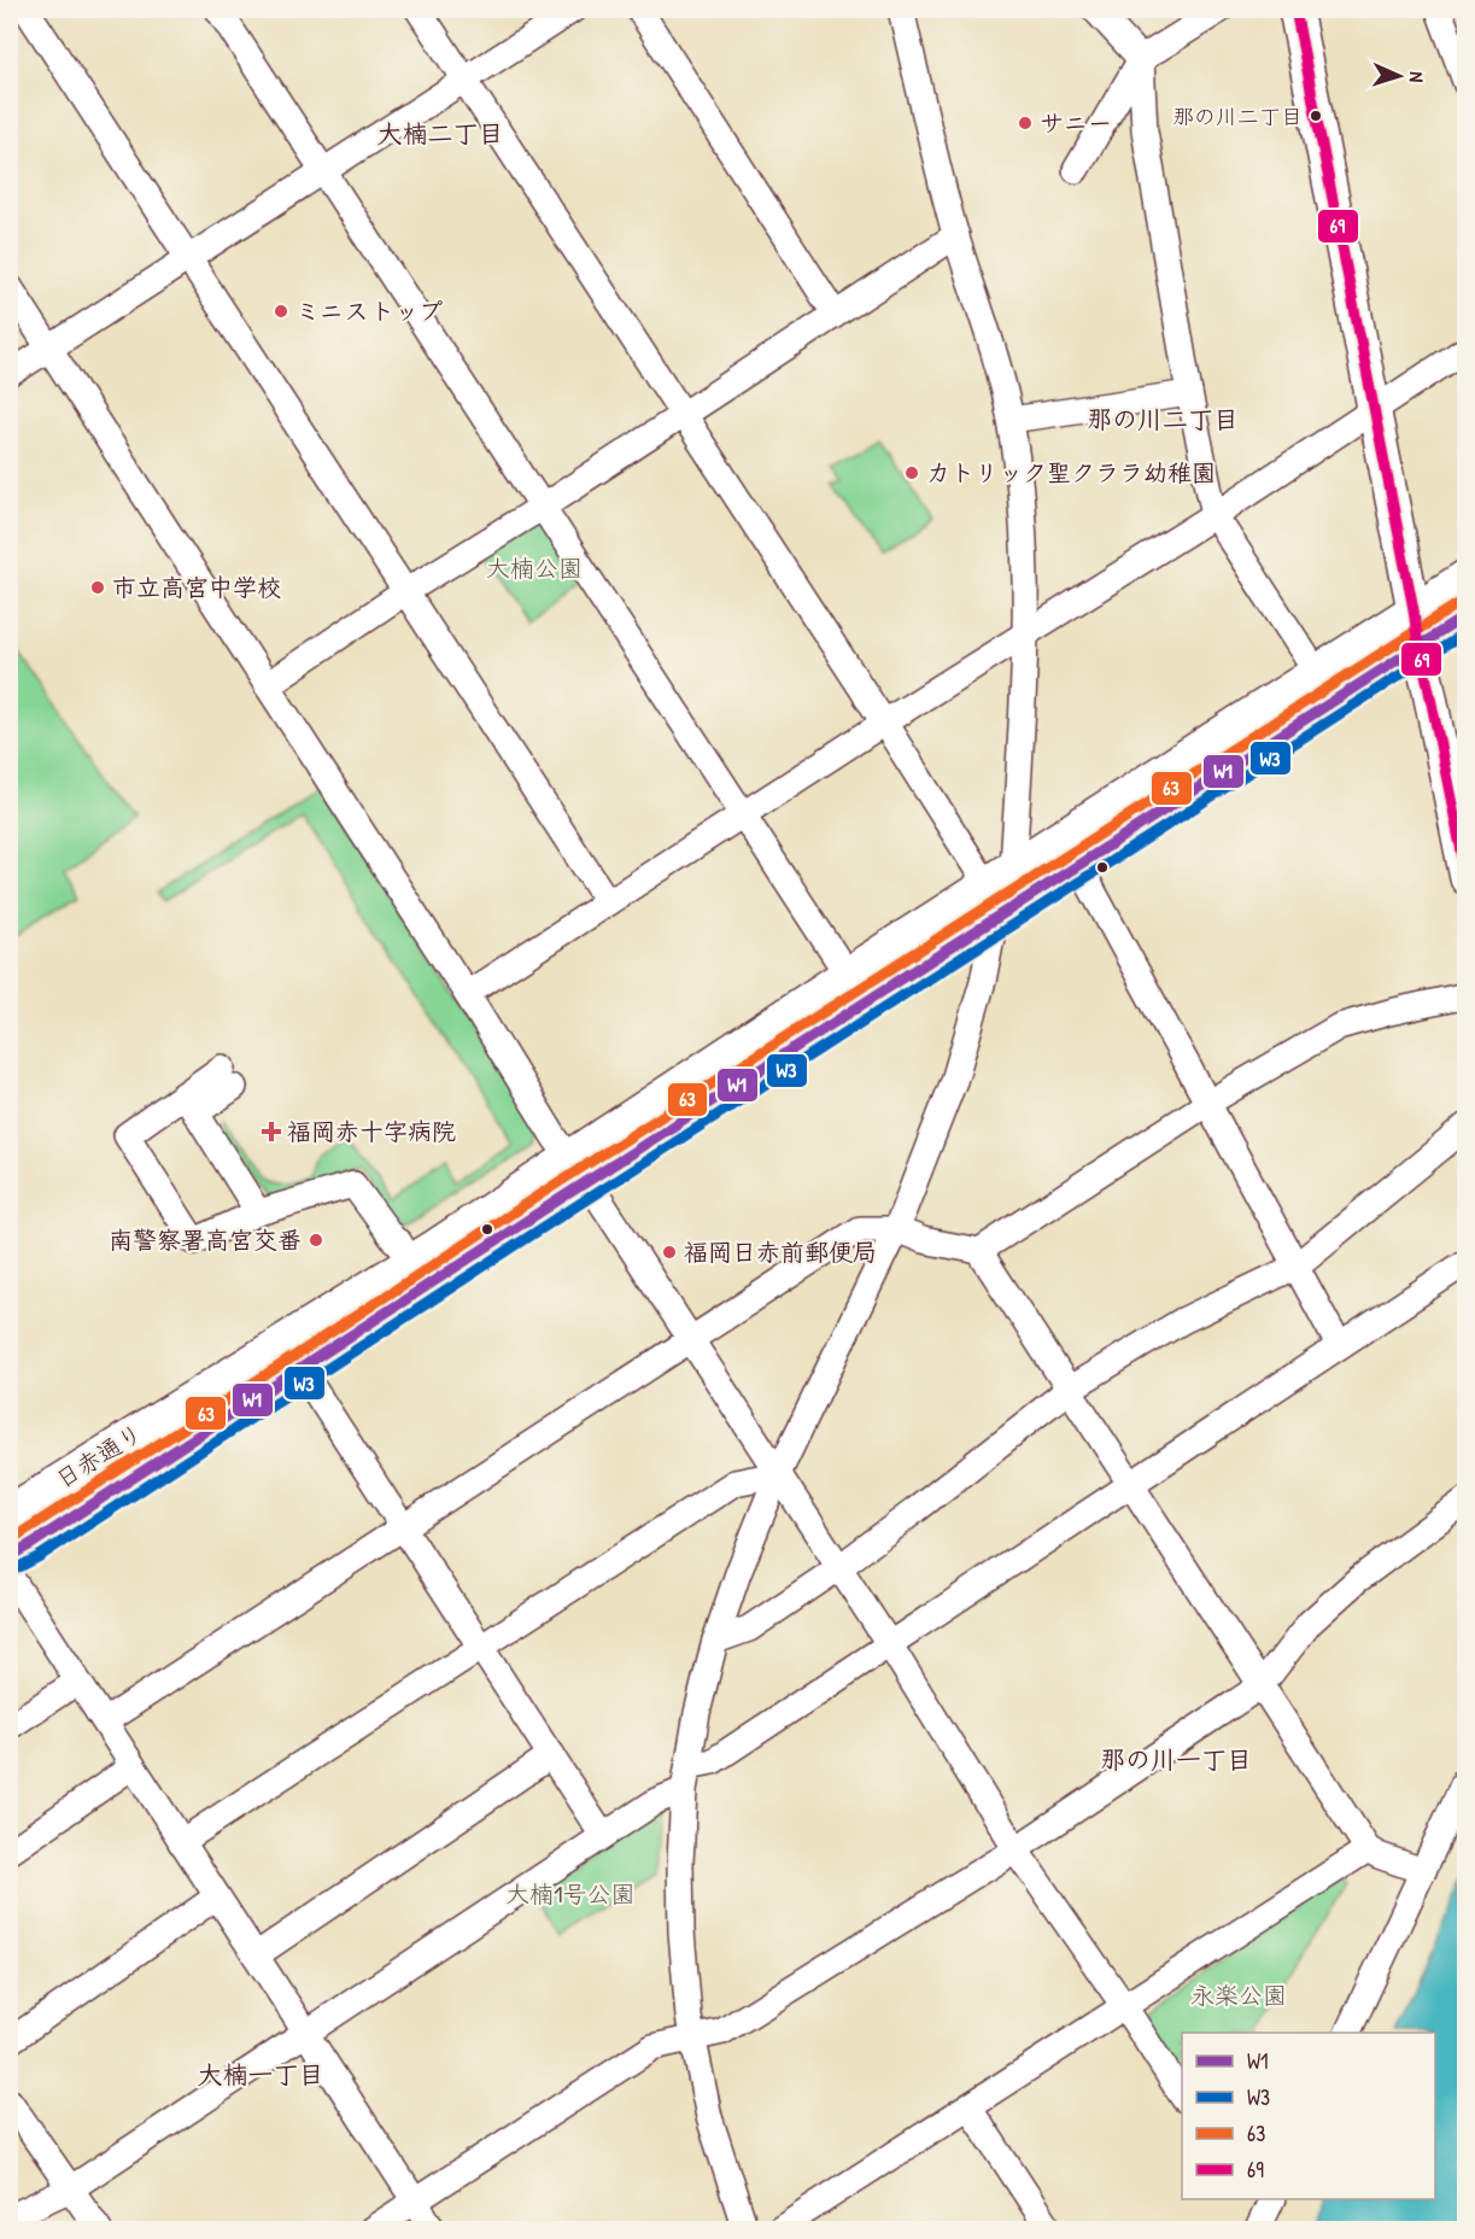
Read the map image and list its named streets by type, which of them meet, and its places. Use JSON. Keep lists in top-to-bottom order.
{
  "streets": {
    "main road": ["日赤通り"]
  },
  "districts": [
    "大楠二丁目",
    "那の川二丁目",
    "那の川一丁目",
    "大楠一丁目"
  ],
  "parks": ["大楠公園", "大楠1号公園", "永楽公園"],
  "places": {
    "other": [
      "那の川二丁目",
      "サニー",
      "ミニストップ",
      "カトリック聖クララ幼稚園",
      "市立高宮中学校",
      "南警察署高宮交番",
      "福岡日赤前郵便局"
    ],
    "health": ["福岡赤十字病院"]
  },
  "lines": [
    "transit line 69",
    "transit line 63",
    "transit line W1",
    "transit line W3"
  ],
  "legend": [
    "W1",
    "W3",
    "63",
    "69"
  ],
  "north": "right"
}
